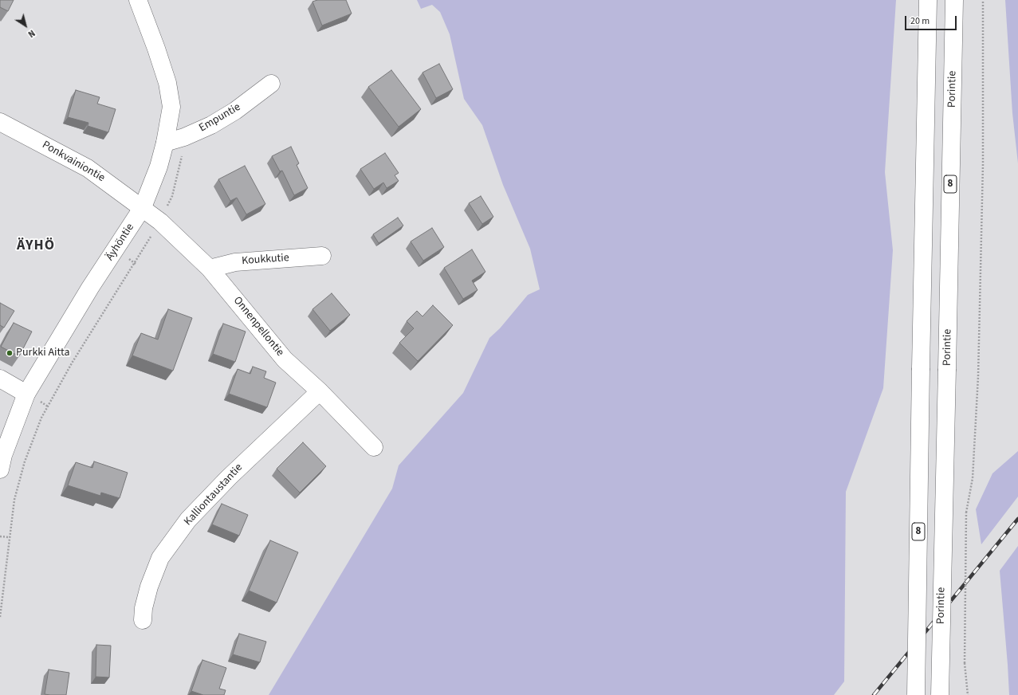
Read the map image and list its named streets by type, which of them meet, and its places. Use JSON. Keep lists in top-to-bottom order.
{
  "streets": {
    "main road": [
      "Porintie",
      "Empuntie",
      "Ponkvainiontie",
      "8",
      "Äyhöntie",
      "Koukkutie",
      "Onnenpellontie",
      "Kalliontaustantie"
    ]
  },
  "crossings": [
    ["Empuntie", "Äyhöntie"],
    ["Ponkvainiontie", "Äyhöntie"],
    ["Ponkvainiontie", "Onnenpellontie"],
    ["Äyhöntie", "Onnenpellontie"],
    ["Koukkutie", "Onnenpellontie"],
    ["Onnenpellontie", "Kalliontaustantie"]
  ],
  "districts": ["ÄYHÖ"],
  "places": ["Purkki Aitta"],
  "scale_bar": "20 m",
  "north": "bottom right"
}
